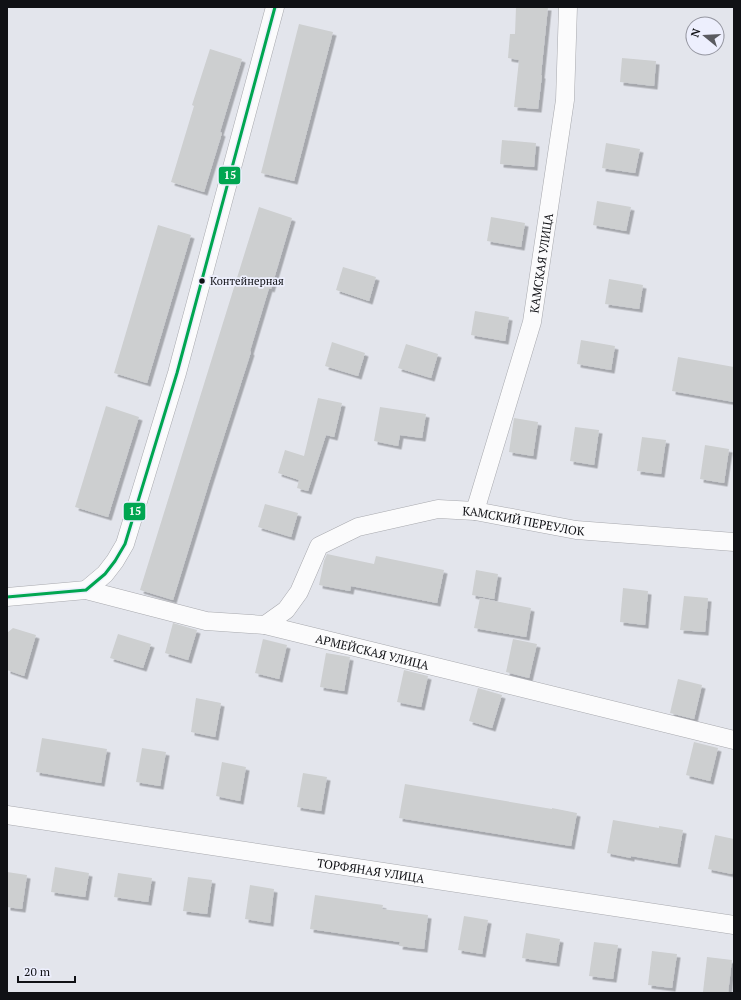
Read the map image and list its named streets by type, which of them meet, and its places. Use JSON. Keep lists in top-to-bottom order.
{
  "streets": {
    "street": [
      "КАМСКАЯ УЛИЦА",
      "КАМСКИЙ ПЕРЕУЛОК",
      "АРМЕЙСКАЯ УЛИЦА",
      "ТОРФЯНАЯ УЛИЦА"
    ]
  },
  "crossings": [
    ["КАМСКАЯ УЛИЦА", "КАМСКИЙ ПЕРЕУЛОК"],
    ["КАМСКИЙ ПЕРЕУЛОК", "АРМЕЙСКАЯ УЛИЦА"]
  ],
  "places": ["Контейнерная"],
  "lines": ["transit line 15"],
  "scale_bar": "20 m",
  "north": "left"
}
